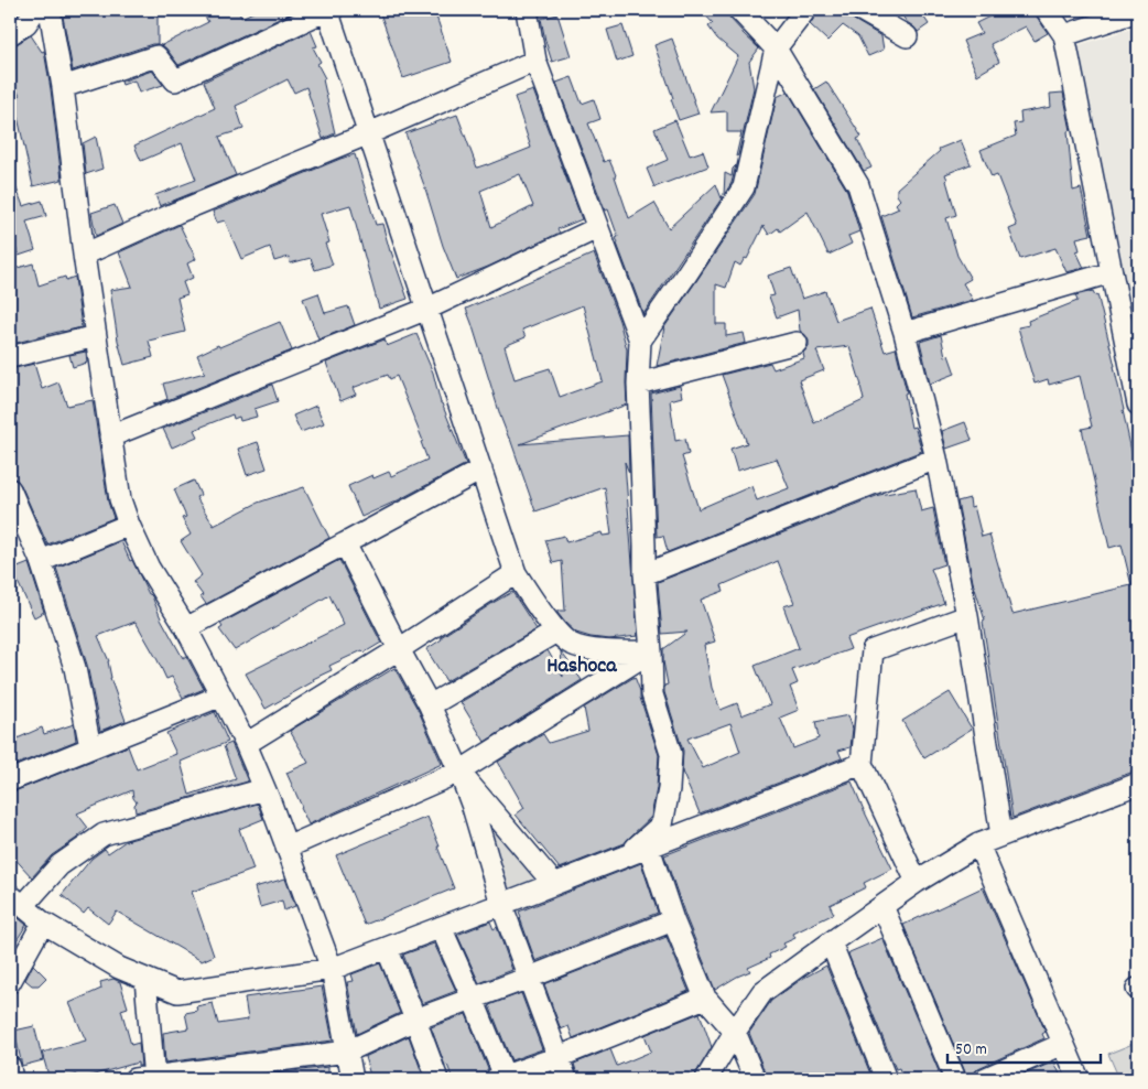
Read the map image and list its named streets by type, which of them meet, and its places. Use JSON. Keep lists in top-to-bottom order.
{
  "districts": ["Hashoca"],
  "scale_bar": "50 m"
}
